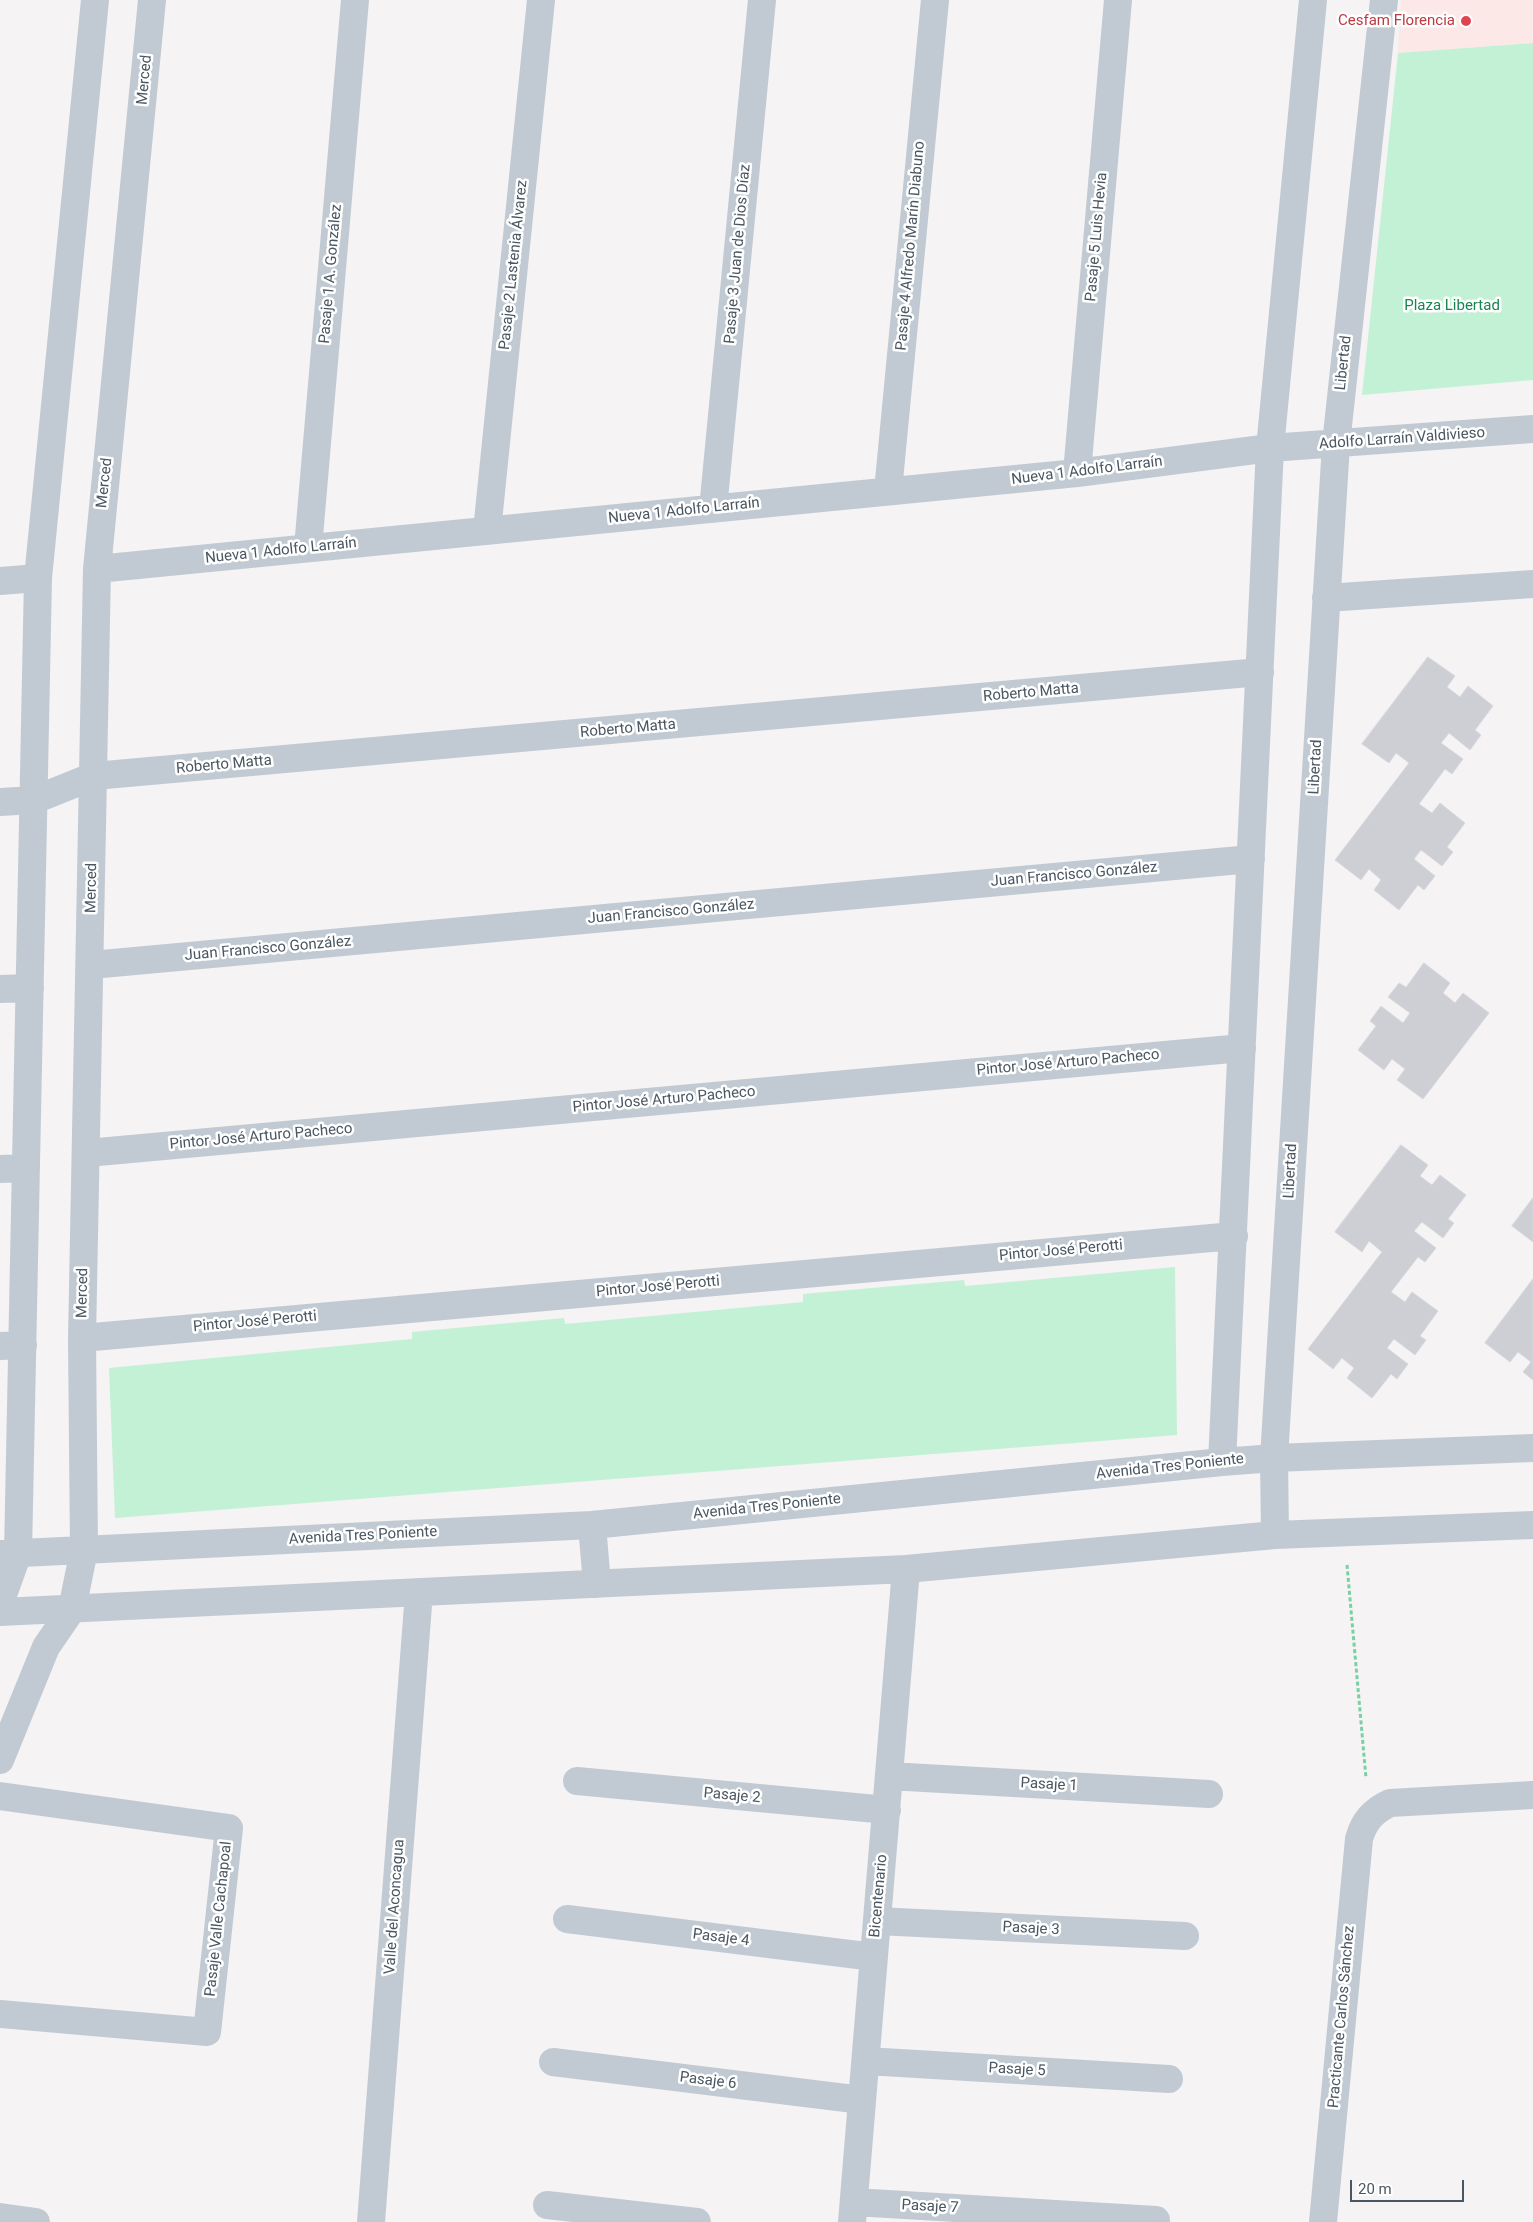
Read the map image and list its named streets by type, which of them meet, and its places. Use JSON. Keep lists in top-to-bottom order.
{
  "streets": {
    "street": [
      "Merced",
      "Pasaje 5 Luis Hevia",
      "Pasaje 4 Alfredo Marín Diabuno",
      "Pasaje 3 Juan de Dios Díaz",
      "Pasaje 2 Lastenia Álvarez",
      "Pasaje 1 A. González",
      "Libertad",
      "Adolfo Larraín Valdivieso",
      "Nueva 1 Adolfo Larraín",
      "Roberto Matta",
      "Juan Francisco González",
      "Pintor José Arturo Pacheco",
      "Pintor José Perotti",
      "Avenida Tres Poniente",
      "Pasaje 1",
      "Pasaje 2",
      "Bicentenario",
      "Valle del Aconcagua",
      "Pasaje Valle Cachapoal",
      "Pasaje 3",
      "Pasaje 4",
      "Practicante Carlos Sánchez",
      "Pasaje 5",
      "Pasaje 6",
      "Pasaje 7"
    ]
  },
  "crossings": [
    ["Merced", "Nueva 1 Adolfo Larraín"],
    ["Merced", "Roberto Matta"],
    ["Merced", "Juan Francisco González"],
    ["Merced", "Pintor José Arturo Pacheco"],
    ["Merced", "Pintor José Perotti"],
    ["Merced", "Avenida Tres Poniente"],
    ["Pasaje 5 Luis Hevia", "Nueva 1 Adolfo Larraín"],
    ["Pasaje 4 Alfredo Marín Diabuno", "Nueva 1 Adolfo Larraín"],
    ["Pasaje 3 Juan de Dios Díaz", "Nueva 1 Adolfo Larraín"],
    ["Pasaje 2 Lastenia Álvarez", "Nueva 1 Adolfo Larraín"],
    ["Pasaje 1 A. González", "Nueva 1 Adolfo Larraín"],
    ["Libertad", "Adolfo Larraín Valdivieso"],
    ["Libertad", "Avenida Tres Poniente"],
    ["Adolfo Larraín Valdivieso", "Nueva 1 Adolfo Larraín"],
    ["Pasaje 1", "Bicentenario"],
    ["Pasaje 2", "Bicentenario"],
    ["Bicentenario", "Pasaje 3"],
    ["Bicentenario", "Pasaje 4"],
    ["Bicentenario", "Pasaje 5"],
    ["Bicentenario", "Pasaje 6"],
    ["Bicentenario", "Pasaje 7"]
  ],
  "parks": ["Plaza Libertad"],
  "places": ["Cesfam Florencia"],
  "scale_bar": "20 m"
}
